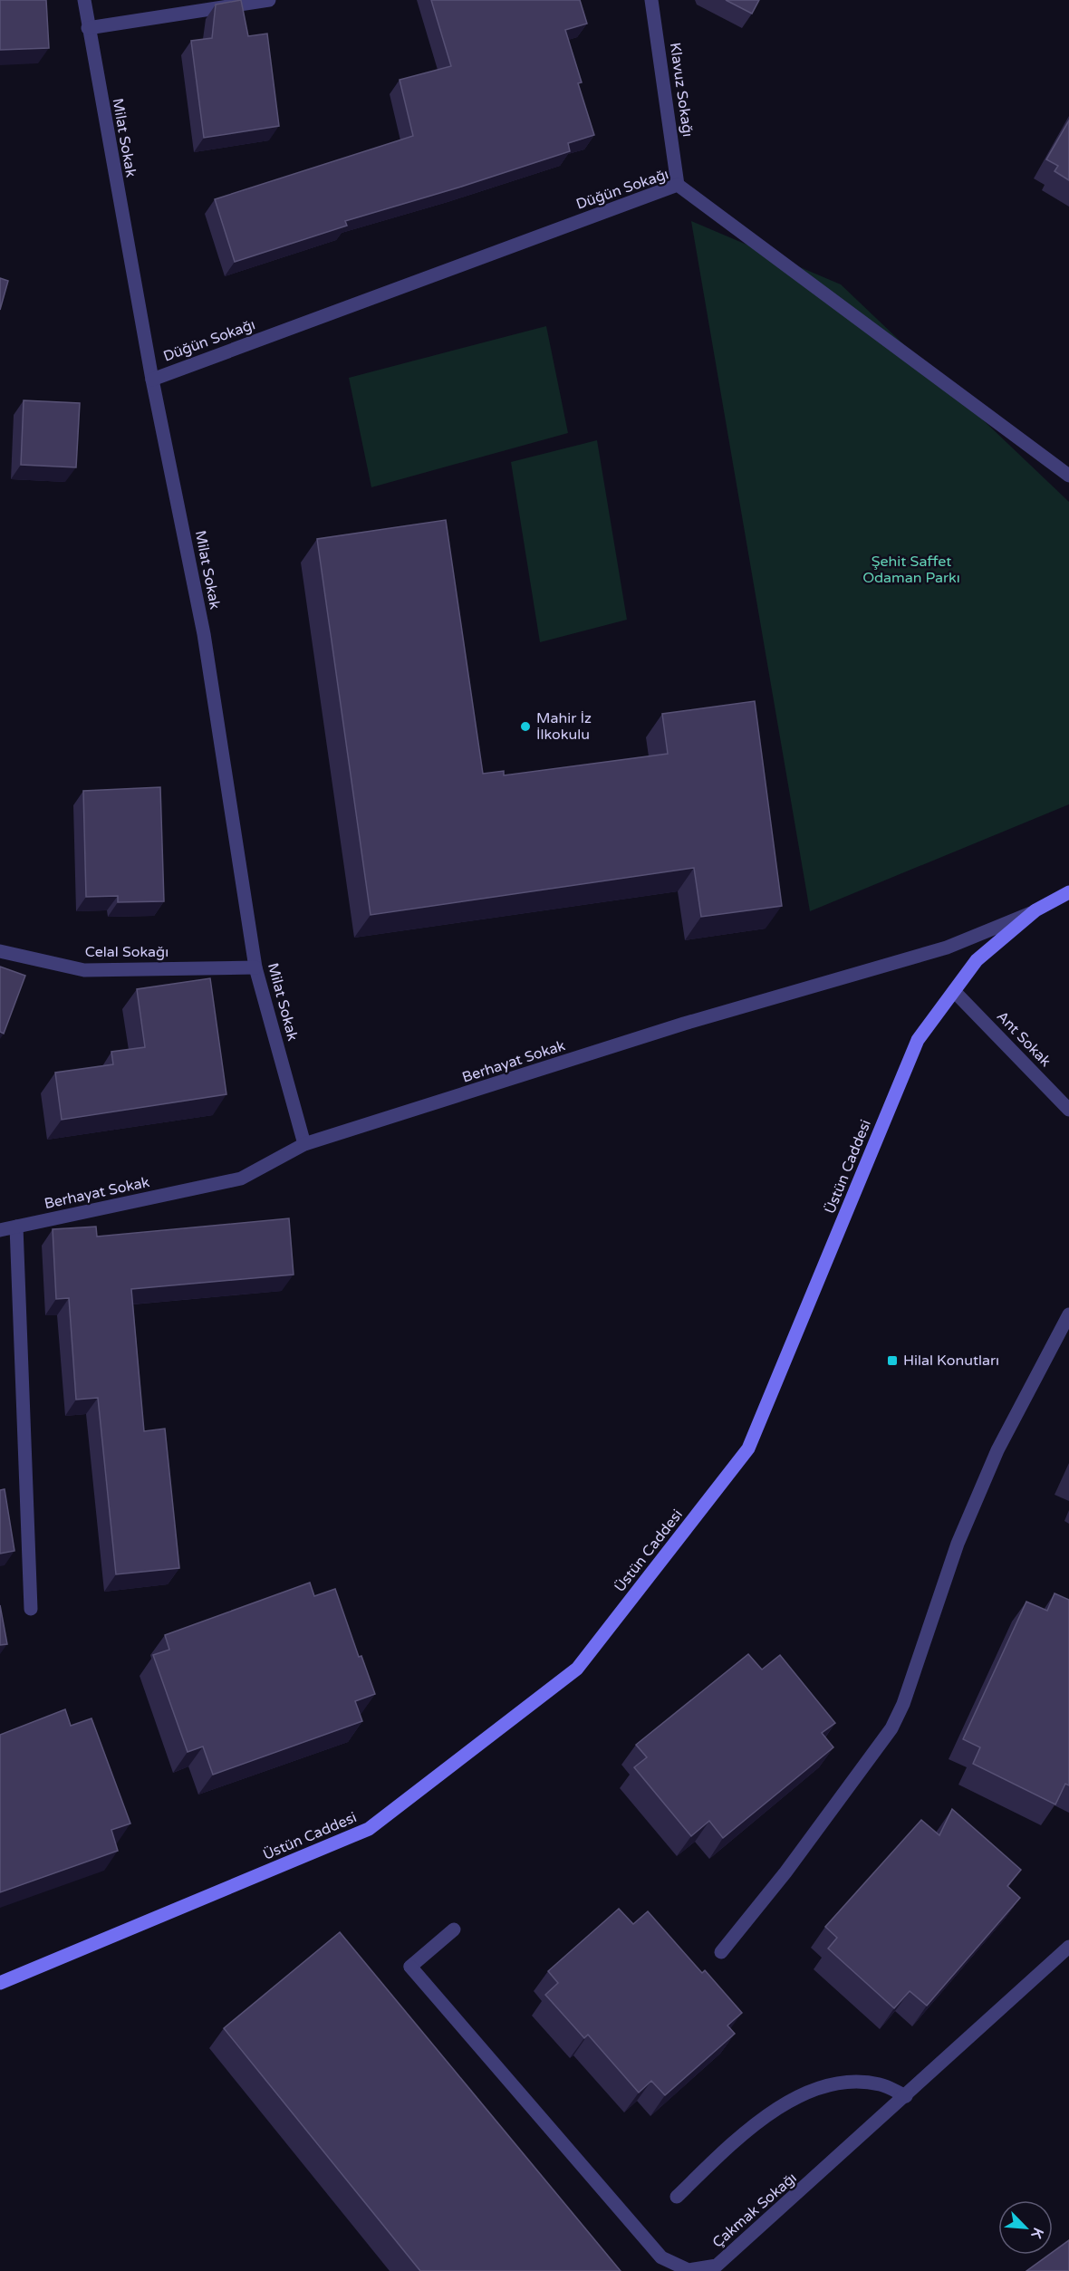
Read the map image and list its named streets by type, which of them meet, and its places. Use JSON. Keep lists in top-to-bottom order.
{
  "streets": {
    "street": [
      "Klavuz Sokağı",
      "Milat Sokak",
      "Düğün Sokağı",
      "Celal Sokağı",
      "Ant Sokak",
      "Berhayat Sokak",
      "Üstün Caddesi",
      "Çakmak Sokağı"
    ]
  },
  "crossings": [
    ["Klavuz Sokağı", "Düğün Sokağı"],
    ["Milat Sokak", "Düğün Sokağı"],
    ["Milat Sokak", "Celal Sokağı"],
    ["Milat Sokak", "Berhayat Sokak"],
    ["Ant Sokak", "Üstün Caddesi"],
    ["Berhayat Sokak", "Üstün Caddesi"]
  ],
  "parks": ["Şehit Saffet Odaman Parkı"],
  "places": {
    "other": ["Mahir İz İlkokulu"],
    "transit": ["Hilal Konutları"]
  },
  "north": "bottom right"
}
